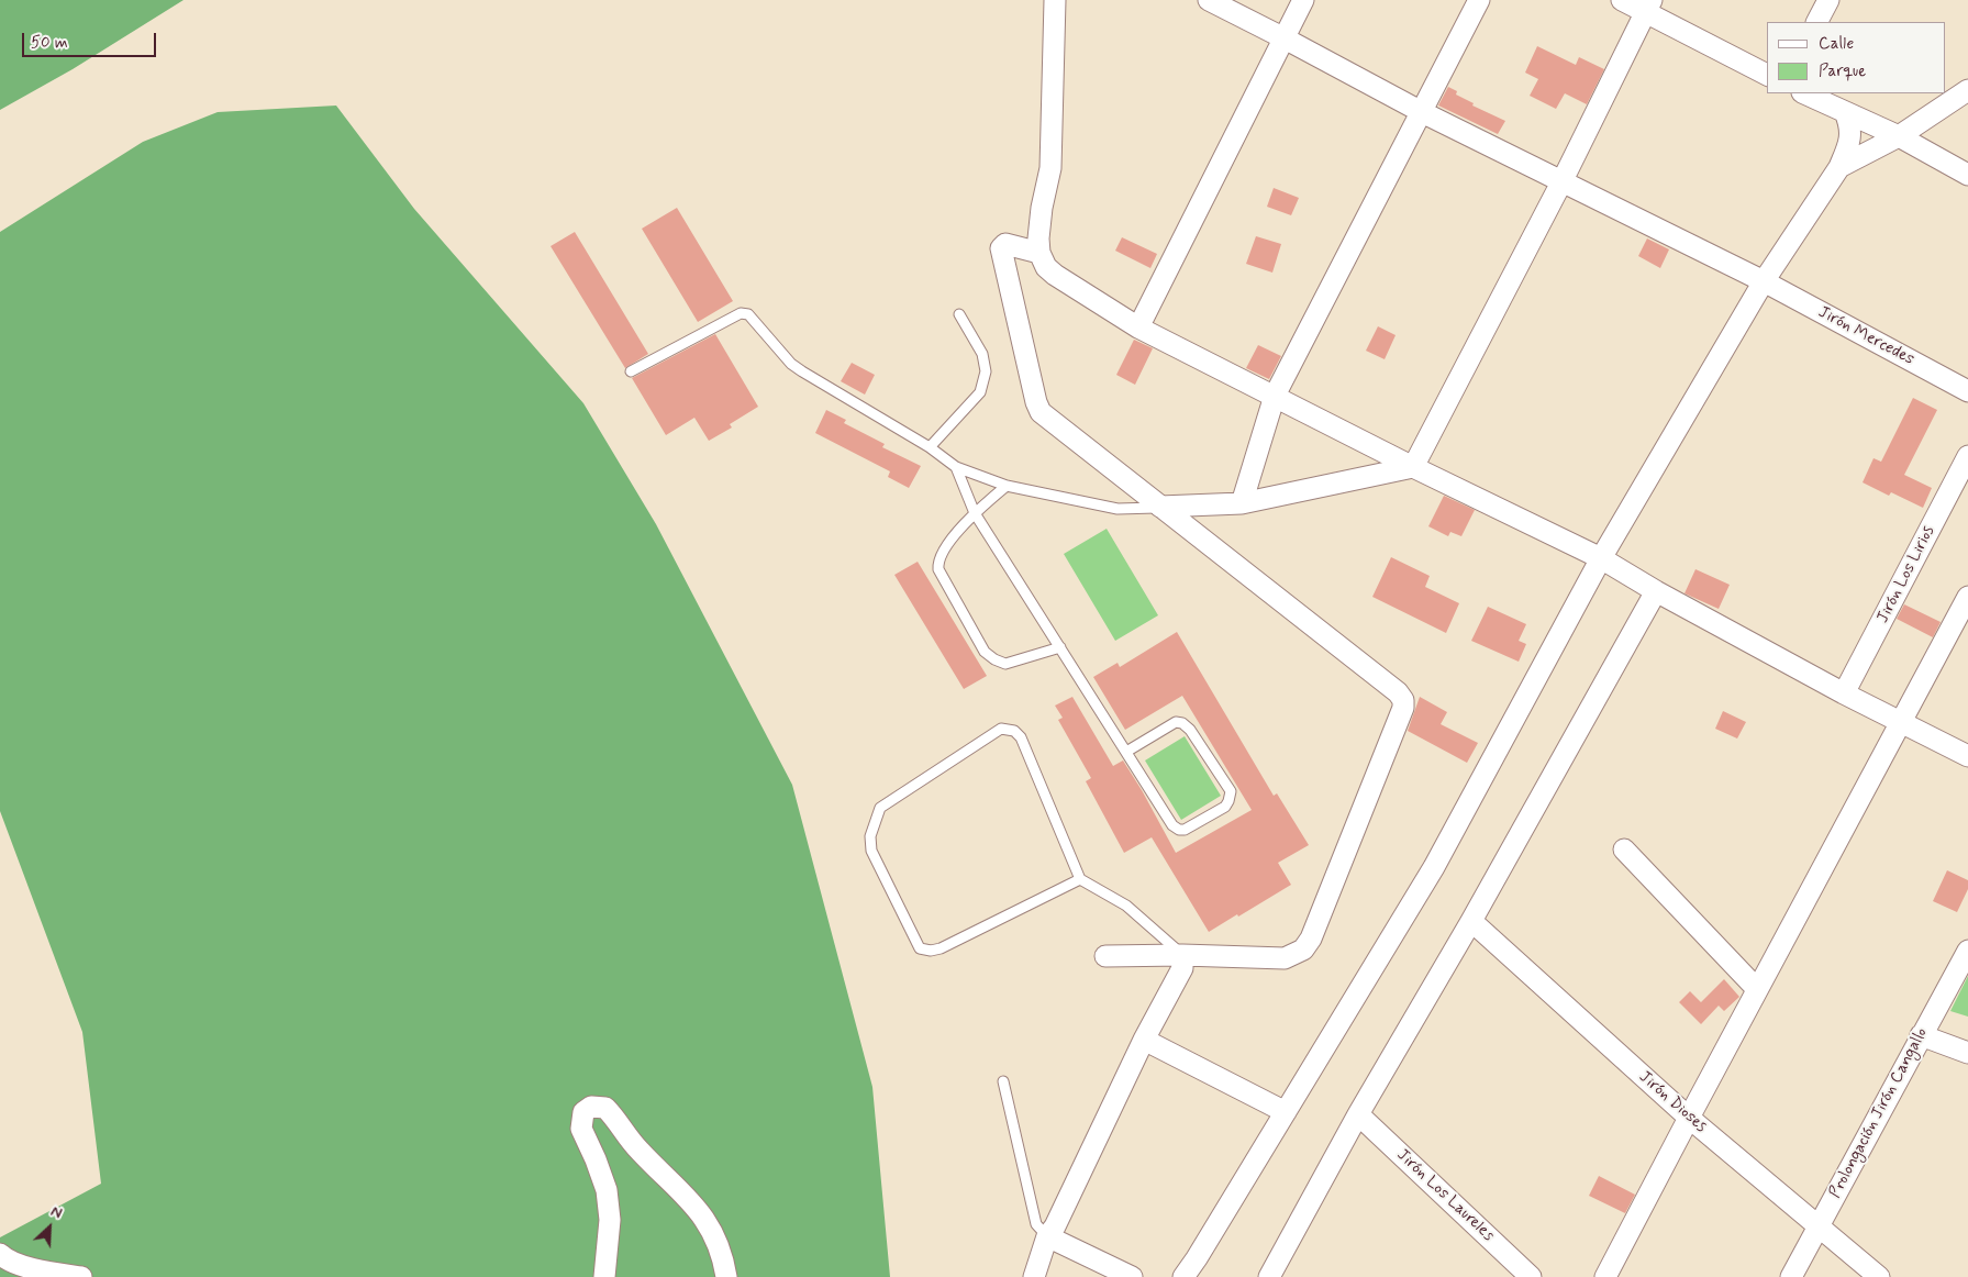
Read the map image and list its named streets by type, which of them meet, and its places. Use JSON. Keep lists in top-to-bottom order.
{
  "streets": {
    "street": [
      "Jirón Mercedes",
      "Jirón Los Lirios",
      "Jirón Dioses",
      "Prolongación Jirón Cangallo",
      "Jirón Los Laureles"
    ]
  },
  "crossings": [
    ["Jirón Dioses", "Prolongación Jirón Cangallo"]
  ],
  "legend": ["Calle", "Parque"],
  "scale_bar": "50 m",
  "north": "top right"
}
